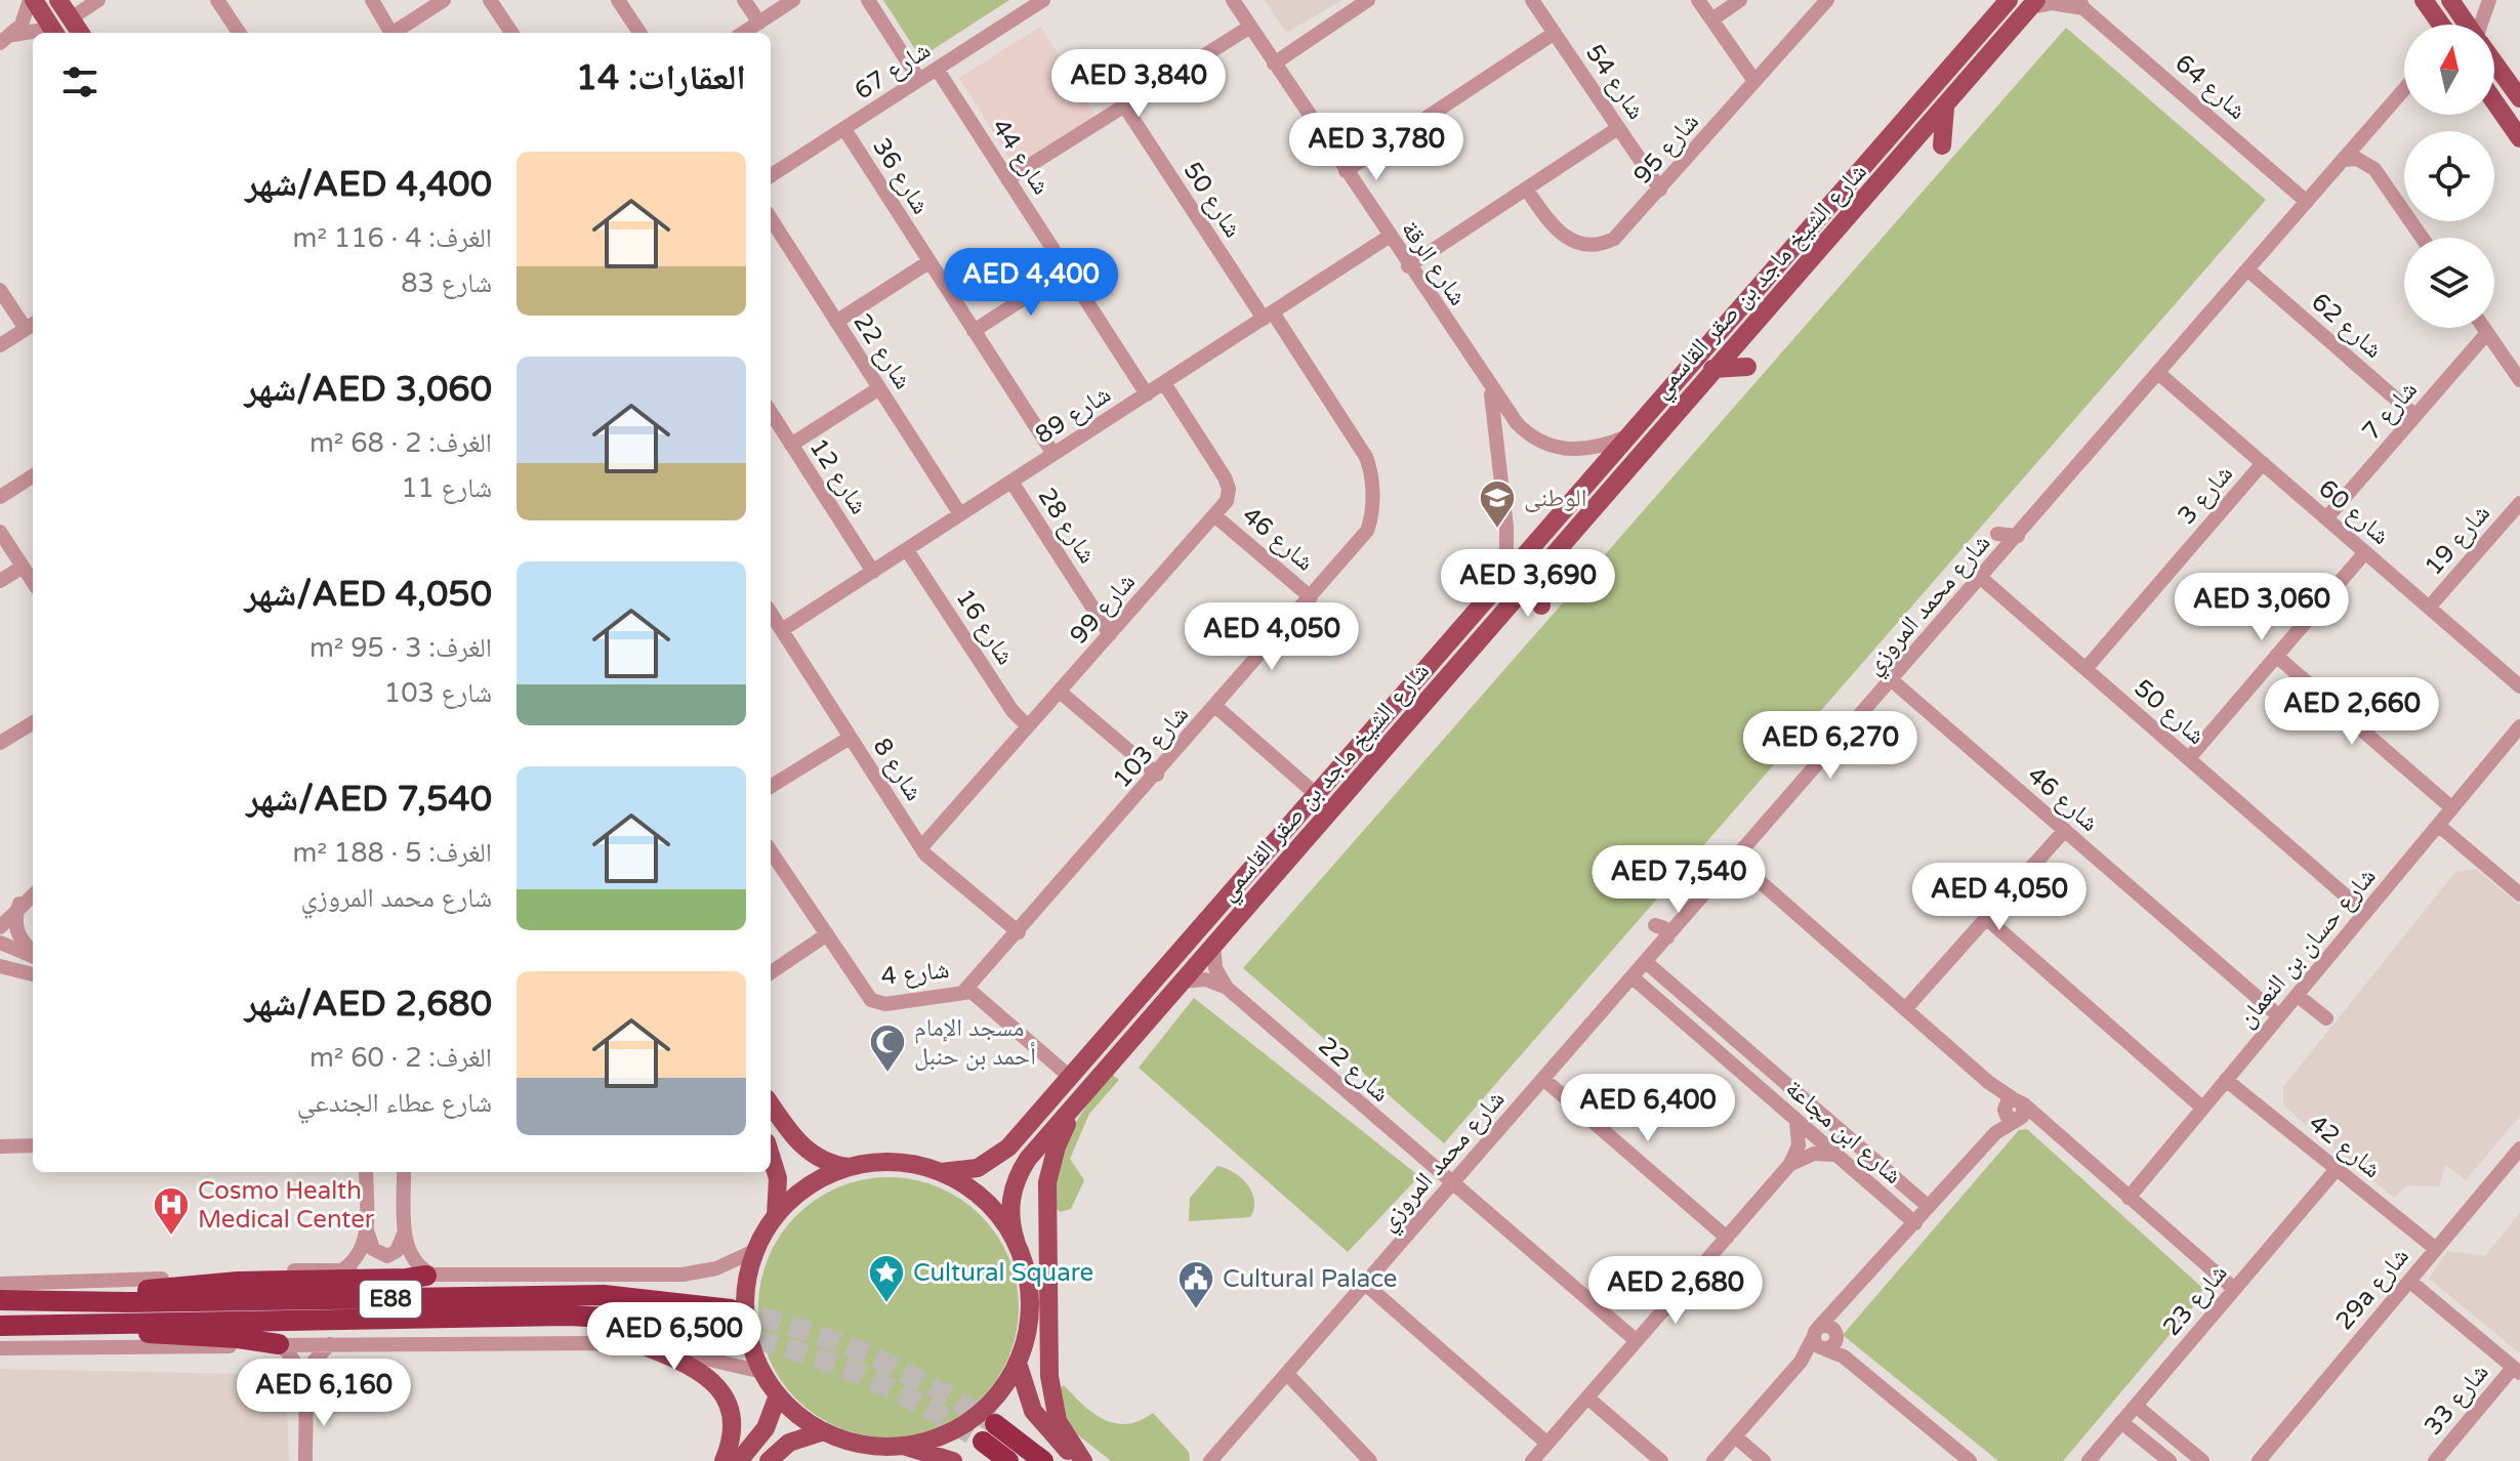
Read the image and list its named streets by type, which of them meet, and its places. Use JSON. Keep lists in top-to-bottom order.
{
  "streets": {
    "highway": ["E88"],
    "main road": ["شارع الشيخ ماجد بن صقر القاسمي"],
    "street": [
      "شارع 67",
      "شارع 54",
      "شارع 64",
      "شارع 95",
      "شارع 44",
      "شارع 36",
      "شارع 50",
      "شارع الرقة",
      "شارع 62",
      "شارع 22",
      "شارع 7",
      "شارع 89",
      "شارع 12",
      "شارع 3",
      "شارع 60",
      "شارع 28",
      "شارع 46",
      "شارع 19",
      "شارع محمد المروزي",
      "شارع 99",
      "شارع 16",
      "شارع 103",
      "شارع 8",
      "شارع حسان بن النعمان",
      "شارع 4",
      "شارع ابن مجاعة",
      "شارع 42",
      "29a شارع",
      "شارع 23",
      "شارع 33"
    ]
  },
  "crossings": [
    ["شارع 67", "شارع 44"],
    ["شارع 67", "شارع 36"],
    ["شارع 54", "شارع 95"],
    ["شارع 64", "شارع الشيخ ماجد بن صقر القاسمي"],
    ["شارع 64", "شارع محمد المروزي"],
    ["شارع 44", "شارع 89"],
    ["شارع 36", "شارع 89"],
    ["شارع 50", "شارع 89"],
    ["شارع 50", "شارع 3"],
    ["شارع 50", "شارع محمد المروزي"],
    ["شارع 50", "شارع 103"],
    ["شارع 50", "شارع حسان بن النعمان"],
    ["شارع الرقة", "شارع الشيخ ماجد بن صقر القاسمي"],
    ["شارع الرقة", "شارع 89"],
    ["شارع الشيخ ماجد بن صقر القاسمي", "شارع 4"],
    ["شارع 62", "شارع 7"],
    ["شارع 62", "شارع محمد المروزي"],
    ["شارع 22", "شارع 89"],
    ["شارع 22", "شارع محمد المروزي"],
    ["شارع 7", "شارع 60"],
    ["شارع 89", "شارع 12"],
    ["شارع 89", "شارع 28"],
    ["شارع 89", "شارع 99"],
    ["شارع 89", "شارع 16"],
    ["شارع 89", "شارع 103"],
    ["شارع 89", "شارع 8"],
    ["شارع 3", "شارع 60"],
    ["شارع 60", "شارع 19"],
    ["شارع 60", "شارع محمد المروزي"],
    ["شارع 28", "شارع 99"],
    ["شارع 46", "شارع محمد المروزي"],
    ["شارع 46", "شارع 99"],
    ["شارع 46", "شارع 103"],
    ["شارع 46", "شارع حسان بن النعمان"],
    ["شارع محمد المروزي", "شارع ابن مجاعة"],
    ["شارع 99", "شارع 16"],
    ["شارع 99", "شارع 8"],
    ["شارع 103", "شارع 8"],
    ["شارع 103", "شارع 4"],
    ["شارع حسان بن النعمان", "شارع 42"],
    ["شارع 42", "29a شارع"],
    ["شارع 42", "شارع 23"]
  ],
  "places": {
    "school or university": ["الوطنی"],
    "mosque": ["مسجد الإمام أحمد بن حنبل"],
    "hospital": ["Cosmo Health Medical Center"],
    "place": ["Cultural Square"],
    "public building": ["Cultural Palace"]
  },
  "north": "top",
  "page": {
    "heading": "العقارات: 14",
    "price": [
      "AED 3,840",
      "AED 3,780",
      "AED 4,400",
      "AED 3,690",
      "AED 3,060",
      "AED 4,050",
      "AED 2,660",
      "AED 6,270",
      "AED 7,540",
      "AED 4,050",
      "AED 6,400",
      "AED 2,680",
      "AED 6,500",
      "AED 6,160"
    ],
    "list": [
      {
        "name": "AED 4,400/شهر",
        "note": "الغرف: 4 · 116 m² · شارع 83"
      },
      {
        "name": "AED 3,060/شهر",
        "note": "الغرف: 2 · 68 m² · شارع 11"
      },
      {
        "name": "AED 4,050/شهر",
        "note": "الغرف: 3 · 95 m² · شارع 103"
      },
      {
        "name": "AED 7,540/شهر",
        "note": "الغرف: 5 · 188 m² · شارع محمد المروزي"
      },
      {
        "name": "AED 2,680/شهر",
        "note": "الغرف: 2 · 60 m² · شارع عطاء الجندعي"
      }
    ]
  }
}
